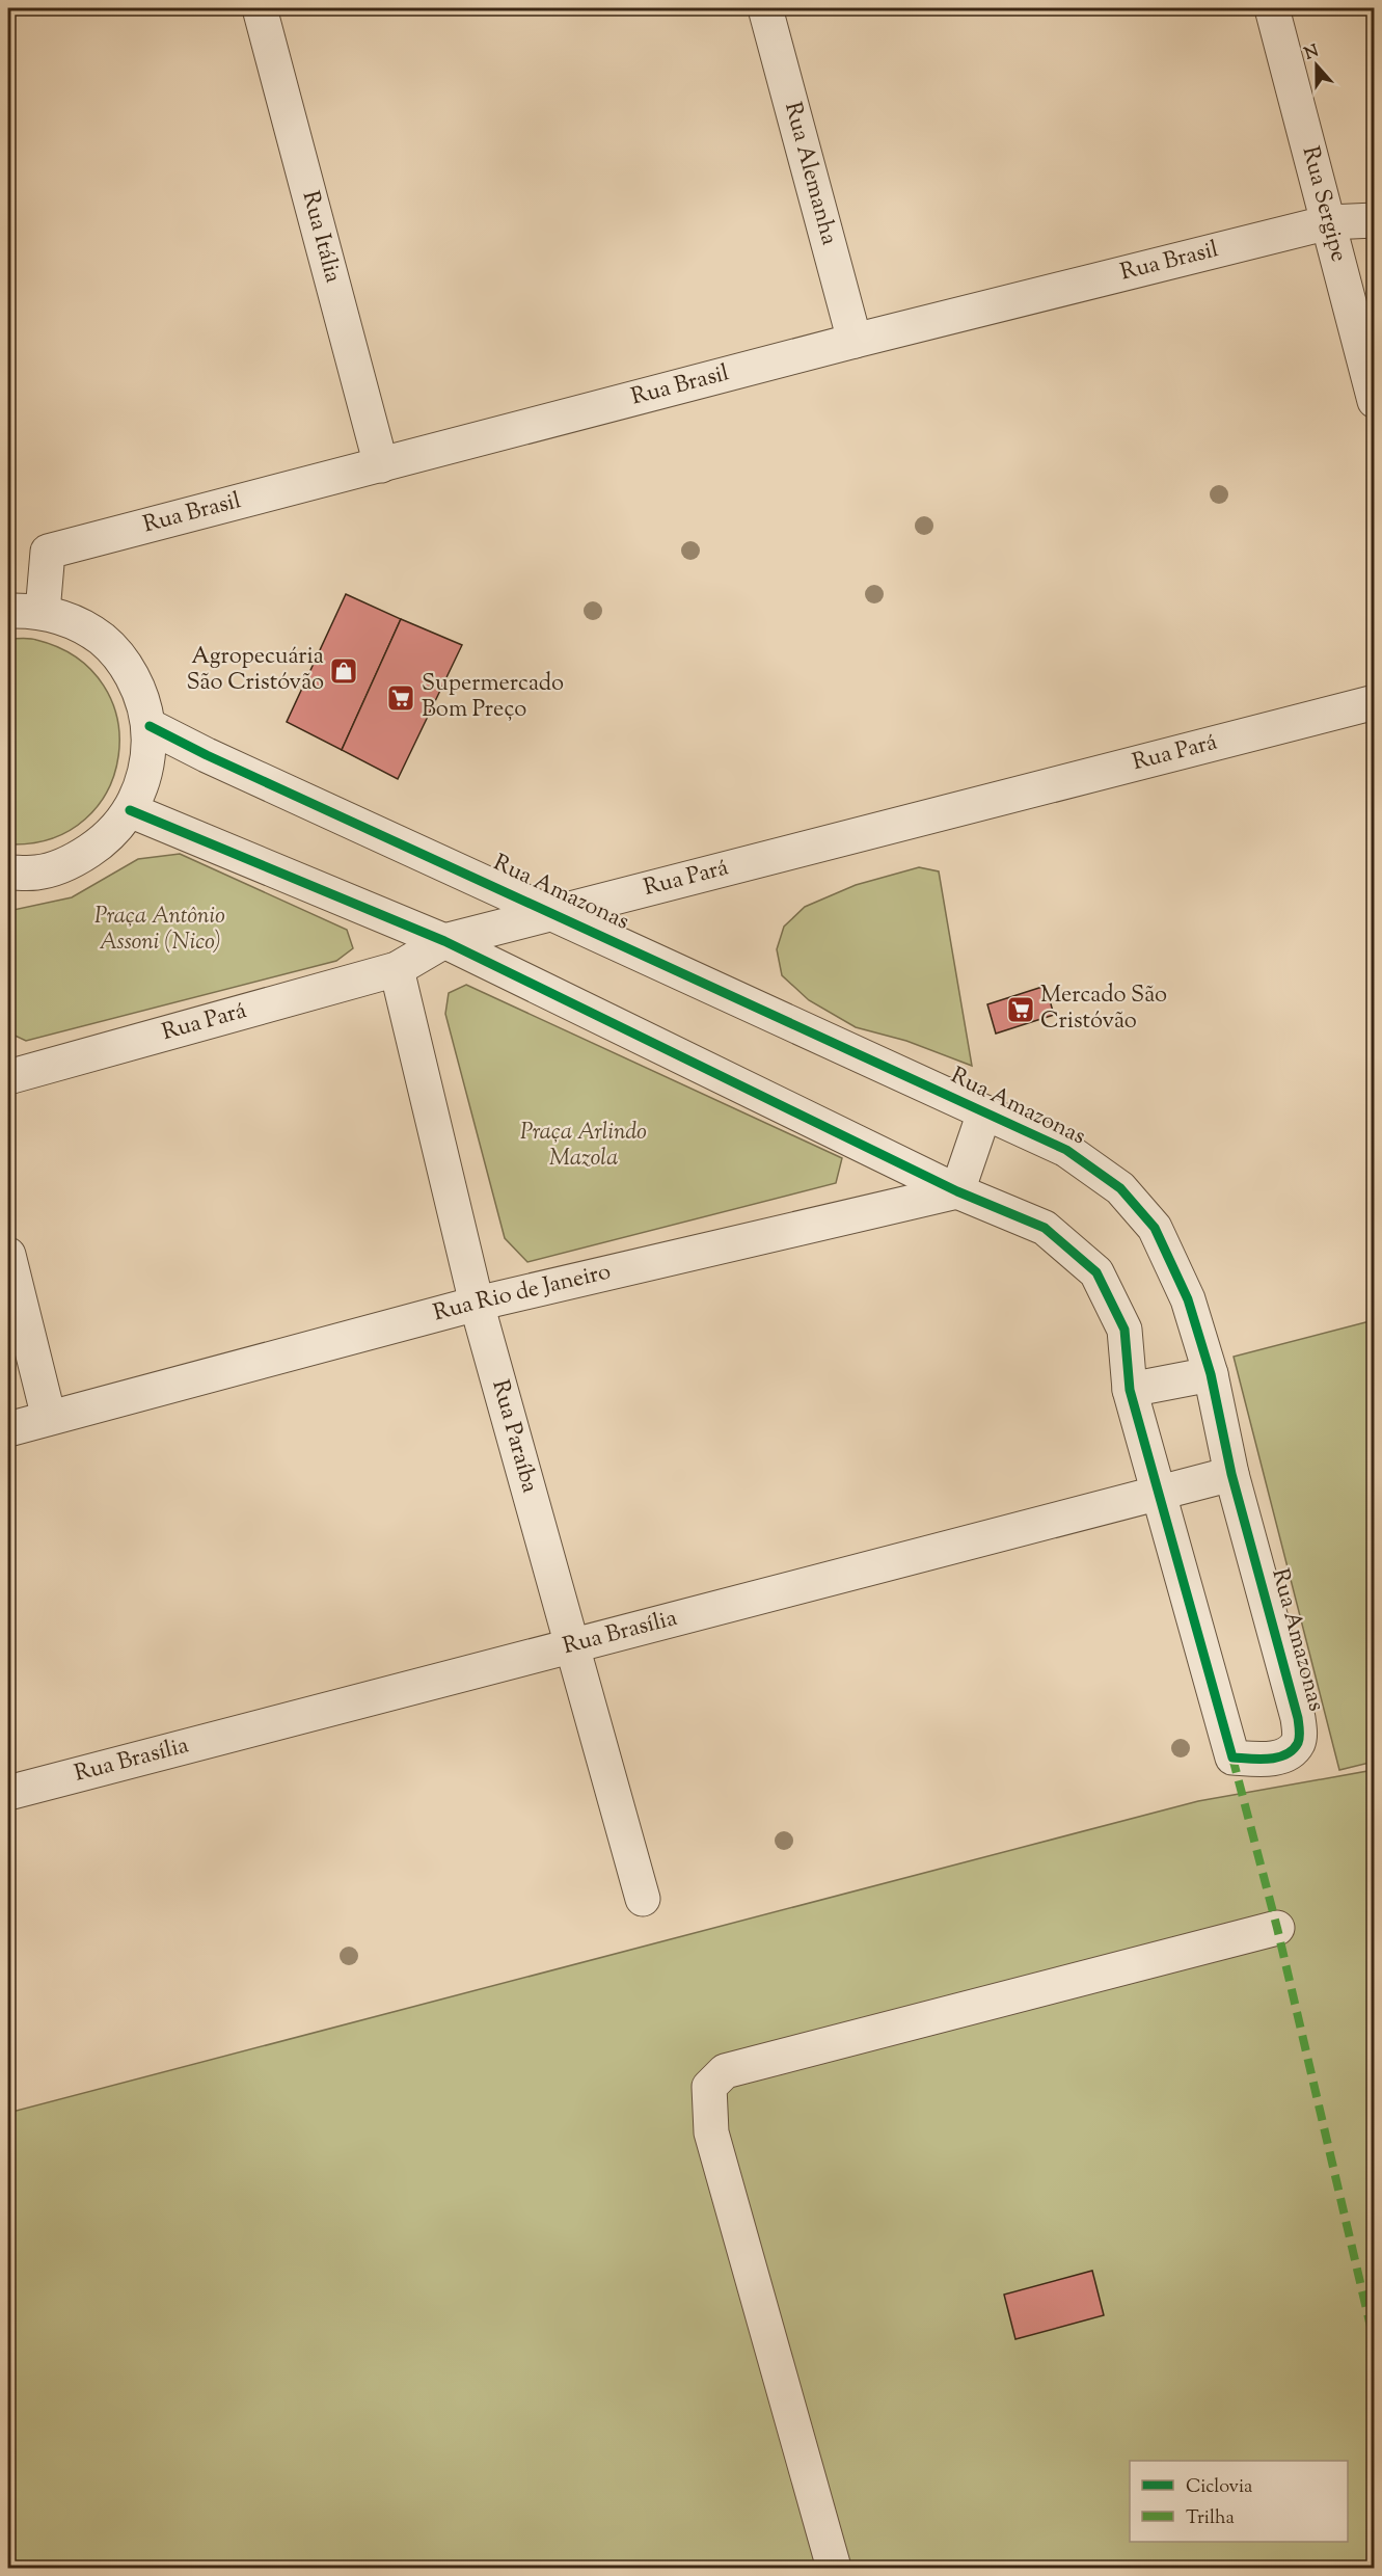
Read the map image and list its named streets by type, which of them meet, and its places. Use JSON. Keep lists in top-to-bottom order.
{
  "streets": {
    "street": [
      "Rua Alemanha",
      "Rua Sergipe",
      "Rua Itália",
      "Rua Brasil",
      "Rua Pará",
      "Rua Amazonas",
      "Rua Rio de Janeiro",
      "Rua Paraíba",
      "Rua Brasília"
    ]
  },
  "crossings": [
    ["Rua Alemanha", "Rua Brasil"],
    ["Rua Sergipe", "Rua Brasil"],
    ["Rua Itália", "Rua Brasil"],
    ["Rua Pará", "Rua Amazonas"],
    ["Rua Pará", "Rua Paraíba"],
    ["Rua Amazonas", "Rua Rio de Janeiro"],
    ["Rua Amazonas", "Rua Brasília"],
    ["Rua Rio de Janeiro", "Rua Paraíba"],
    ["Rua Paraíba", "Rua Brasília"]
  ],
  "parks": ["Praça Antônio Assoni (Nico)", "Praça Arlindo Mazola"],
  "places": {
    "shop": ["Agropecuária São Cristóvão"],
    "supermarket": ["Supermercado Bom Preço", "Mercado São Cristóvão"]
  },
  "legend": ["Ciclovia", "Trilha"],
  "north": "top"
}
